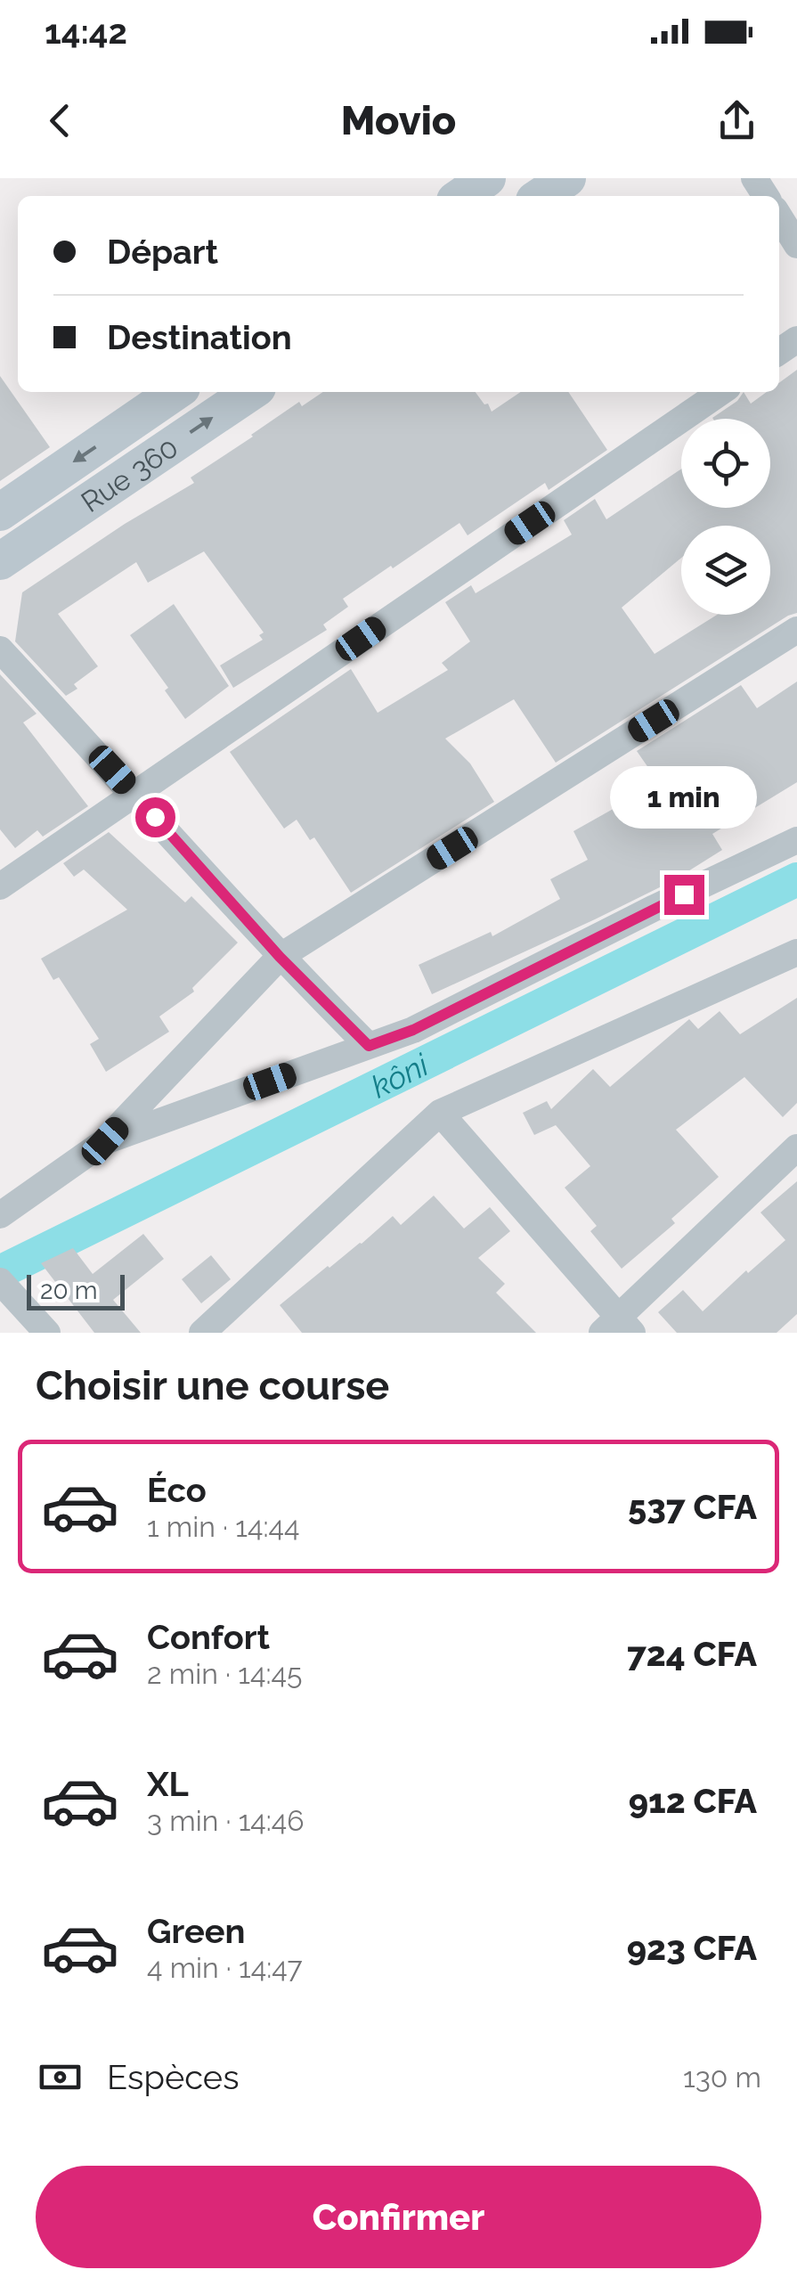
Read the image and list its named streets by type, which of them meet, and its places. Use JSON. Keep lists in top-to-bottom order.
{
  "streets": {
    "main road": ["Rue 360"]
  },
  "water": ["kôni"],
  "scale_bar": "20 m",
  "page": {
    "status": "14:42",
    "header": "Movio",
    "banner": ["Départ", "Destination"],
    "bubble": "1 min",
    "scale": "20 m",
    "heading": "Choisir une course",
    "list": [
      {
        "name": "Éco",
        "note": "1 min · 14:44",
        "value": "537 CFA"
      },
      {
        "name": "Confort",
        "note": "2 min · 14:45",
        "value": "724 CFA"
      },
      {
        "name": "XL",
        "note": "3 min · 14:46",
        "value": "912 CFA"
      },
      {
        "name": "Green",
        "note": "4 min · 14:47",
        "value": "923 CFA"
      }
    ],
    "pay": ["Espèces", "130 m"],
    "buttons": "Confirmer"
  }
}
